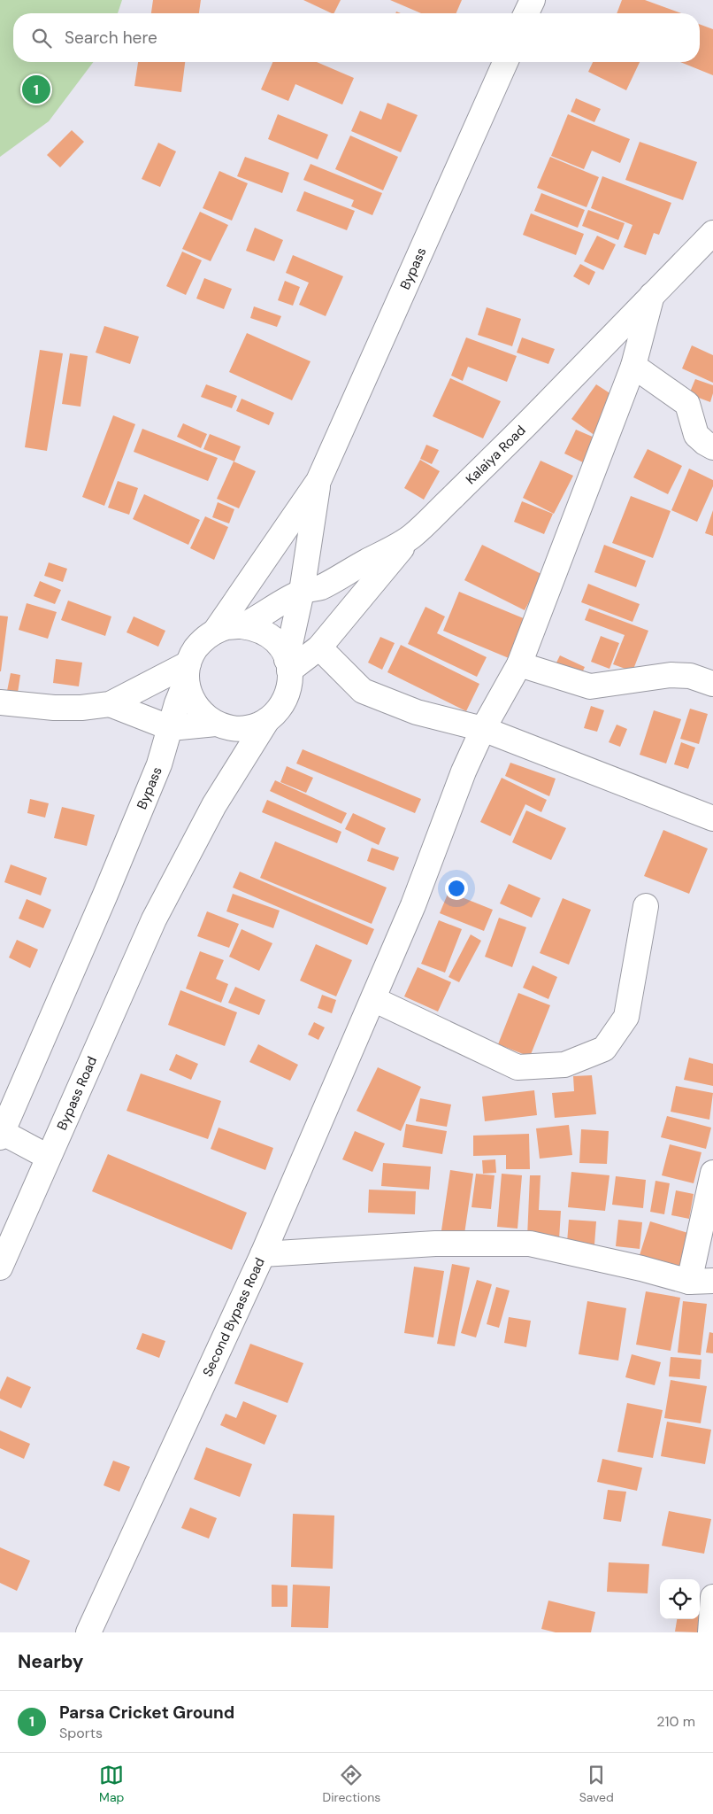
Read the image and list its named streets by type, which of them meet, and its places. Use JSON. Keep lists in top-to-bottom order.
{
  "streets": {
    "main road": [
      "Bypass",
      "Kalaiya Road",
      "Bypass Road",
      "Second Bypass Road"
    ]
  },
  "crossings": [
    ["Bypass", "Kalaiya Road"],
    ["Bypass", "Bypass Road"],
    ["Kalaiya Road", "Bypass Road"],
    ["Kalaiya Road", "Second Bypass Road"]
  ],
  "page": {
    "search": "Search here",
    "pins": "1",
    "heading": "Nearby",
    "list": [
      {
        "mark": "1",
        "name": "Parsa Cricket Ground",
        "note": "Sports",
        "value": "210 m"
      }
    ],
    "nav": ["Map", "Directions", "Saved"]
  }
}
